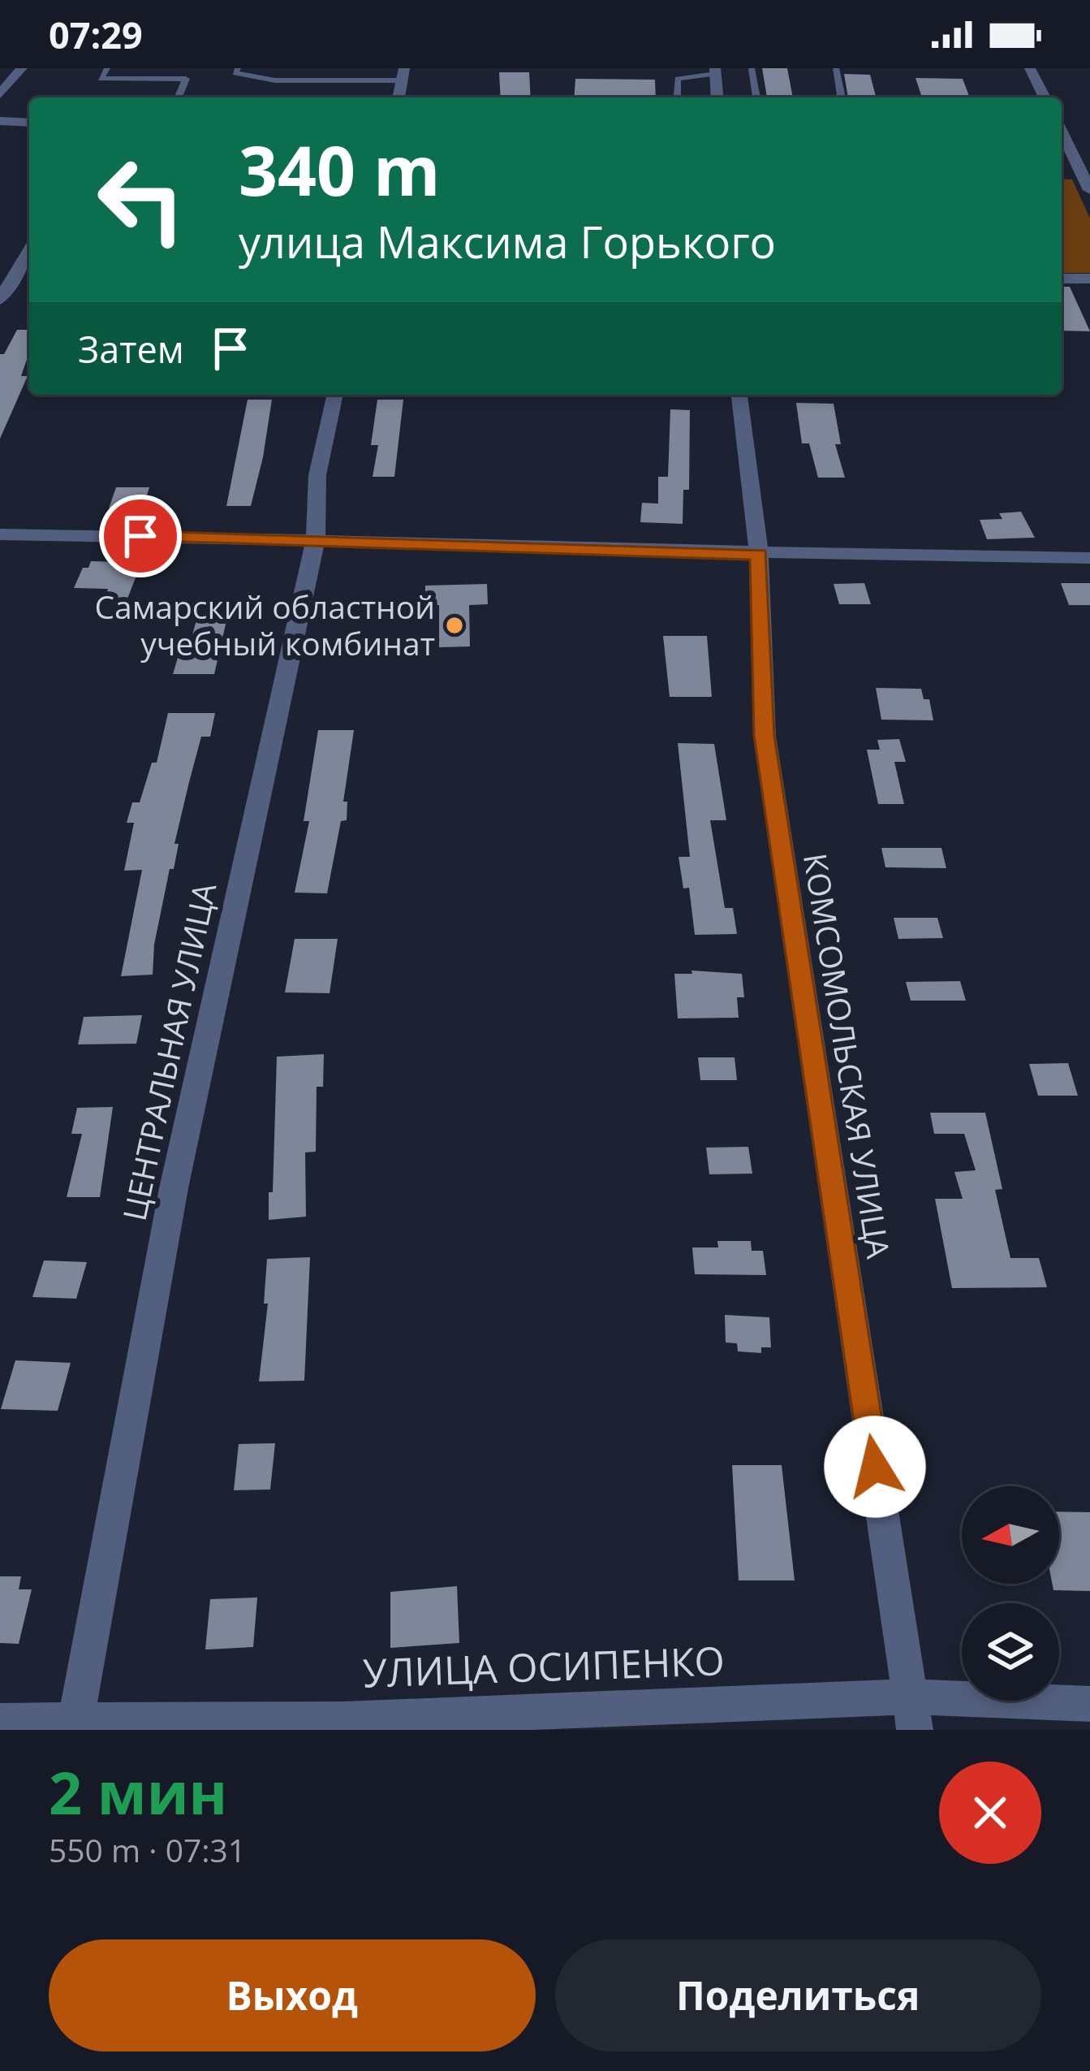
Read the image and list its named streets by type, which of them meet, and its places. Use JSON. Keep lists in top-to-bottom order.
{
  "streets": {
    "street": ["ЦЕНТРАЛЬНАЯ УЛИЦА", "КОМСОМОЛЬСКАЯ УЛИЦА", "УЛИЦА ОСИПЕНКО"]
  },
  "crossings": [
    ["ЦЕНТРАЛЬНАЯ УЛИЦА", "УЛИЦА ОСИПЕНКО"],
    ["КОМСОМОЛЬСКАЯ УЛИЦА", "УЛИЦА ОСИПЕНКО"]
  ],
  "places": ["Самарский областной учебный комбинат"],
  "north": "left",
  "page": {
    "status": "07:29",
    "turn": ["340 m", "улица Максима Горького"],
    "then": "Затем",
    "heading": ["2 мин", "550 m · 07:31"],
    "buttons": ["Выход", "Поделиться"]
  }
}
